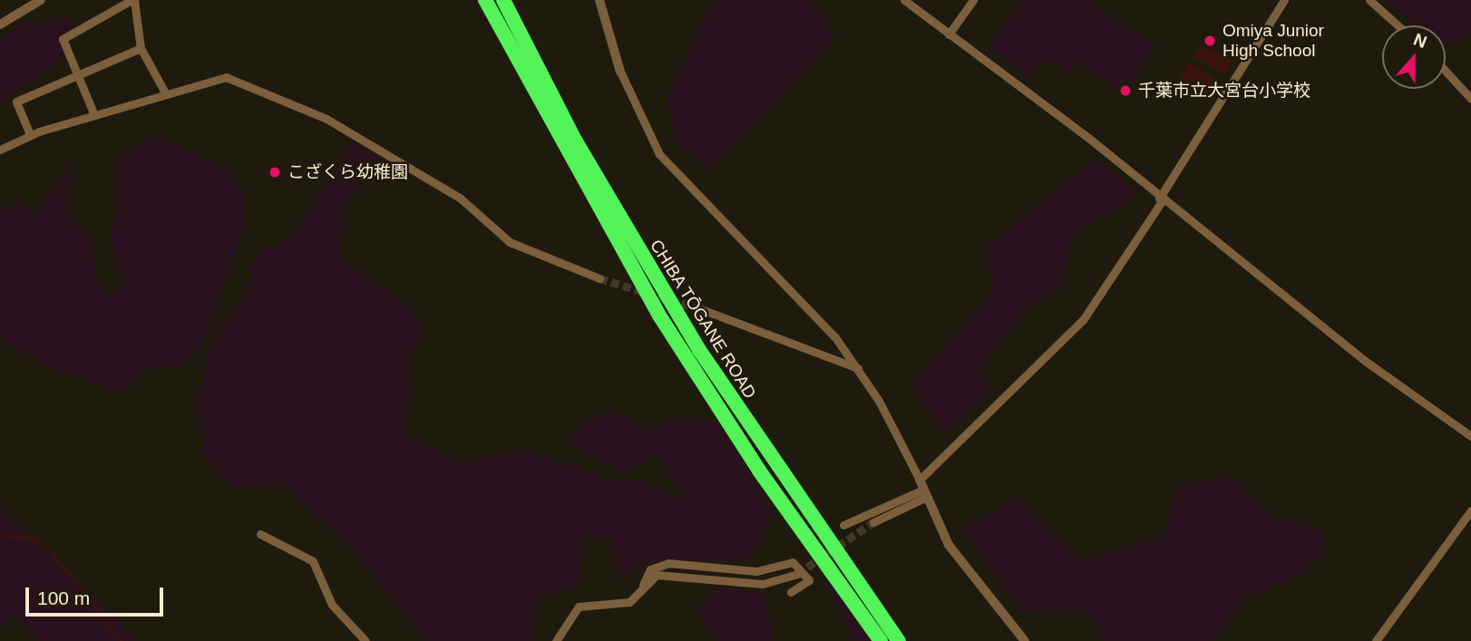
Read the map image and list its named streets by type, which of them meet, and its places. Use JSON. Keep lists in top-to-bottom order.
{
  "streets": {
    "highway": ["CHIBA TŌGANE ROAD"]
  },
  "places": ["Omiya Junior High School", "千葉市立大宮台小学校", "こざくら幼稚園"],
  "scale_bar": "100 m",
  "north": "top"
}
